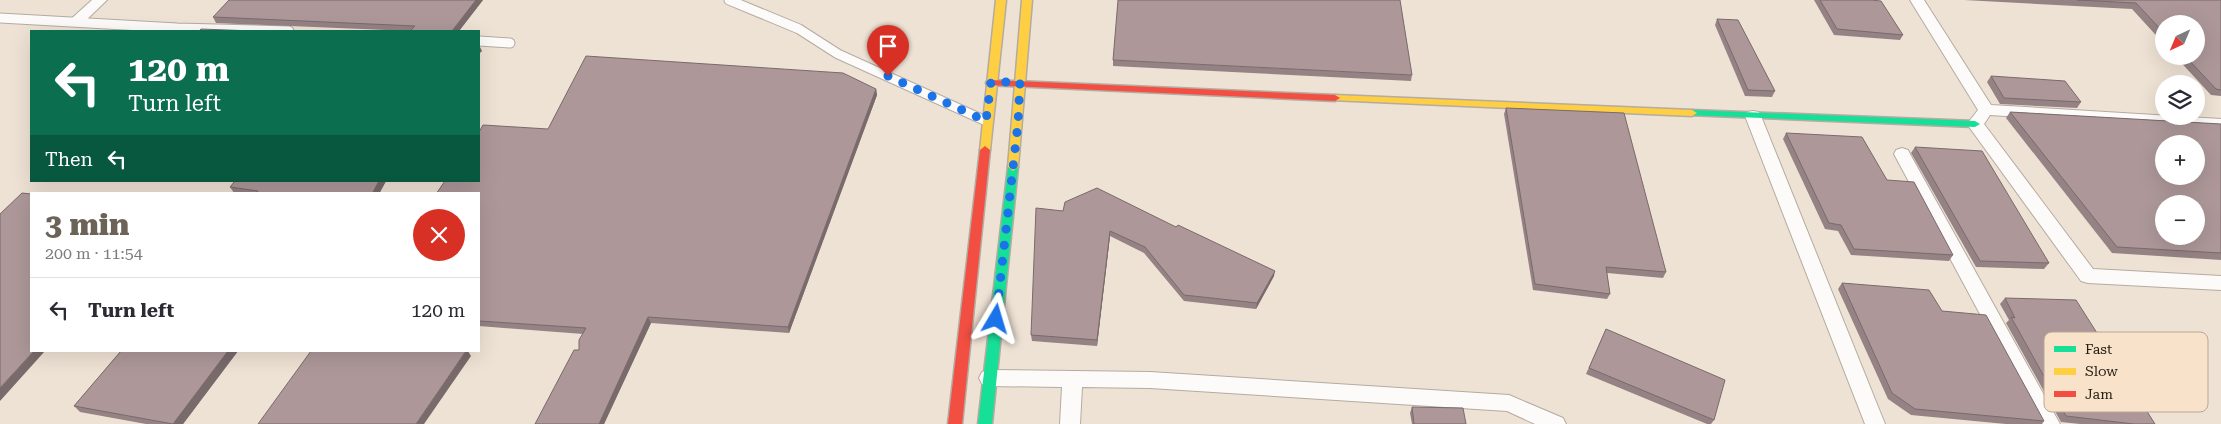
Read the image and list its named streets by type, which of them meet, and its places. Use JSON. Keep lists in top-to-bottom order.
{
  "legend": ["Fast", "Slow", "Jam"],
  "north": "bottom left",
  "page": {
    "map_buttons": ["+", "−"],
    "turn": ["120 m", "Turn left"],
    "then": "Then",
    "heading": ["3 min", "200 m · 11:54"],
    "list": [
      {
        "name": "Turn left",
        "value": "120 m"
      }
    ]
  }
}
